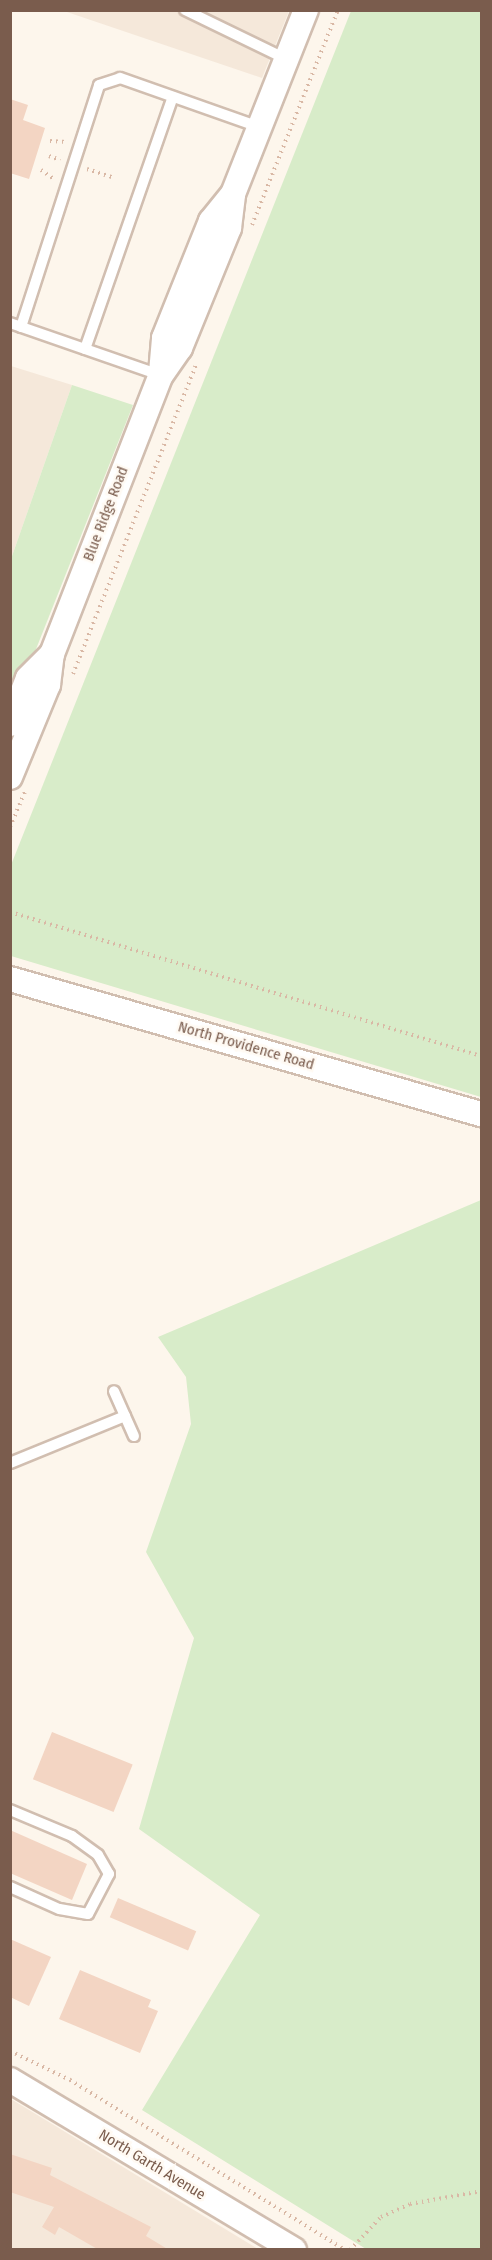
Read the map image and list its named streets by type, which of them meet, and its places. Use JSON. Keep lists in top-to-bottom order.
{
  "streets": {
    "street": ["Blue Ridge Road", "North Providence Road", "North Garth Avenue"]
  }
}
